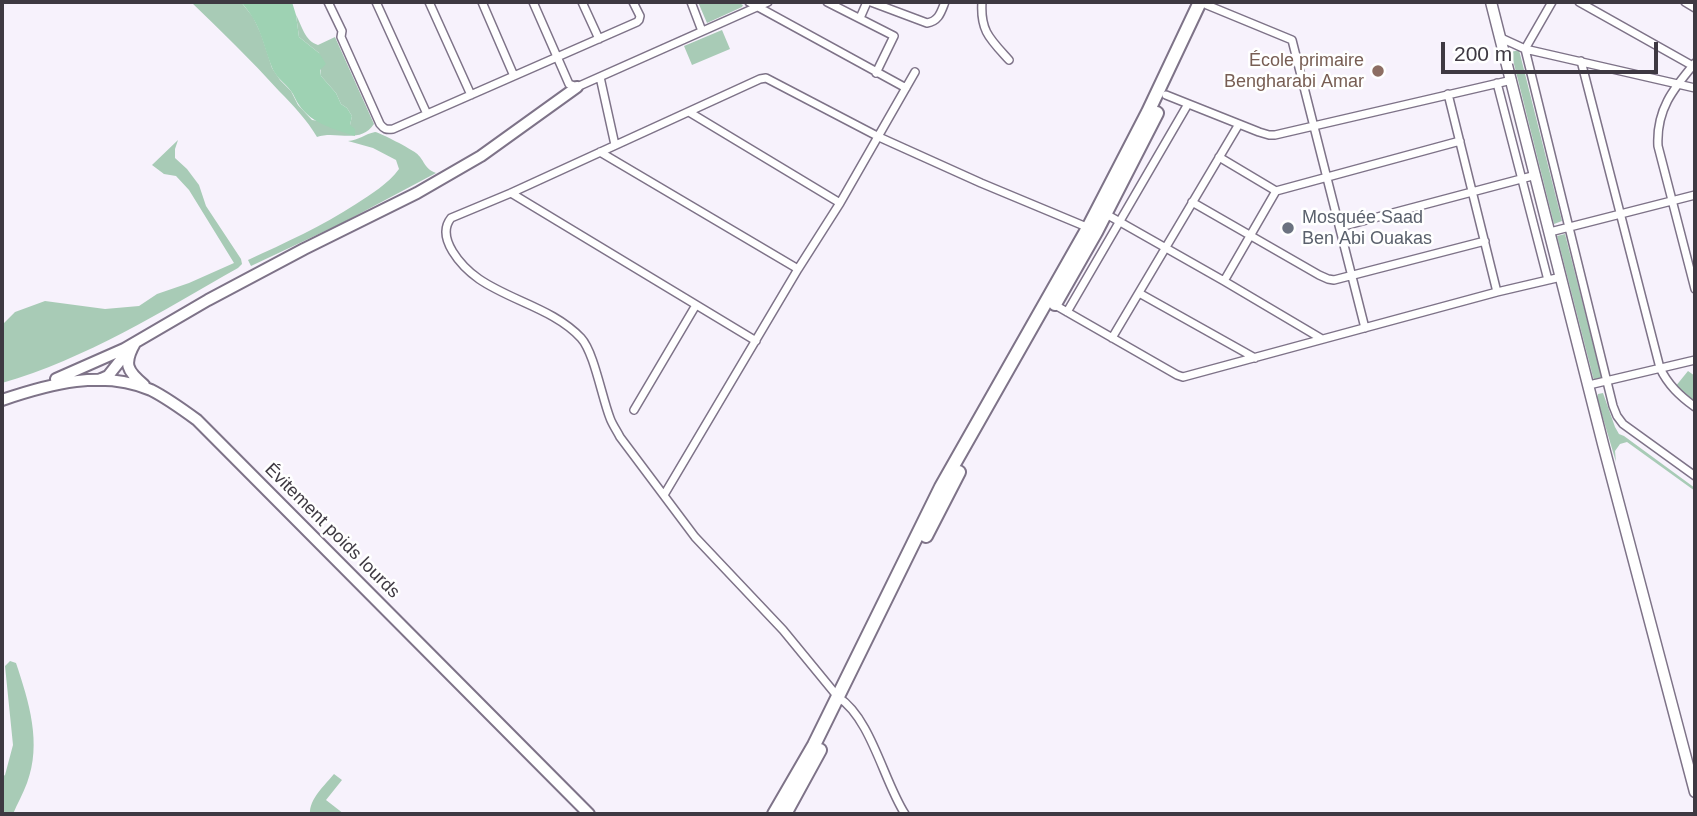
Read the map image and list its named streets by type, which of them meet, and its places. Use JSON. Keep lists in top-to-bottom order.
{
  "streets": {
    "main road": ["Évitement poids lourds"]
  },
  "places": ["École primaire Bengharabi Amar", "Mosquée Saad Ben Abi Ouakas"],
  "scale_bar": "200 m"
}
